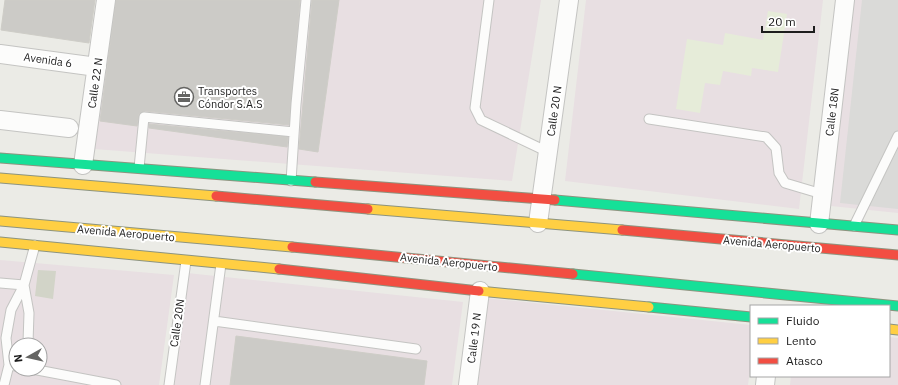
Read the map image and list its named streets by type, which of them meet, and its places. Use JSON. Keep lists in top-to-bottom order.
{
  "streets": {
    "main road": ["Avenida Aeropuerto"],
    "street": [
      "Avenida 6",
      "Calle 22 N",
      "Calle 20 N",
      "Calle 18N",
      "Calle 19 N"
    ],
    "lane": ["Calle 20N"]
  },
  "crossings": [
    ["Avenida 6", "Calle 22 N"],
    ["Calle 22 N", "Avenida Aeropuerto"],
    ["Calle 20 N", "Avenida Aeropuerto"],
    ["Calle 18N", "Avenida Aeropuerto"],
    ["Avenida Aeropuerto", "Calle 20N"],
    ["Avenida Aeropuerto", "Calle 19 N"]
  ],
  "places": {
    "office": ["Transportes Cóndor S.A.S"]
  },
  "legend": ["Fluido", "Lento", "Atasco"],
  "scale_bar": "20 m",
  "north": "left"
}
